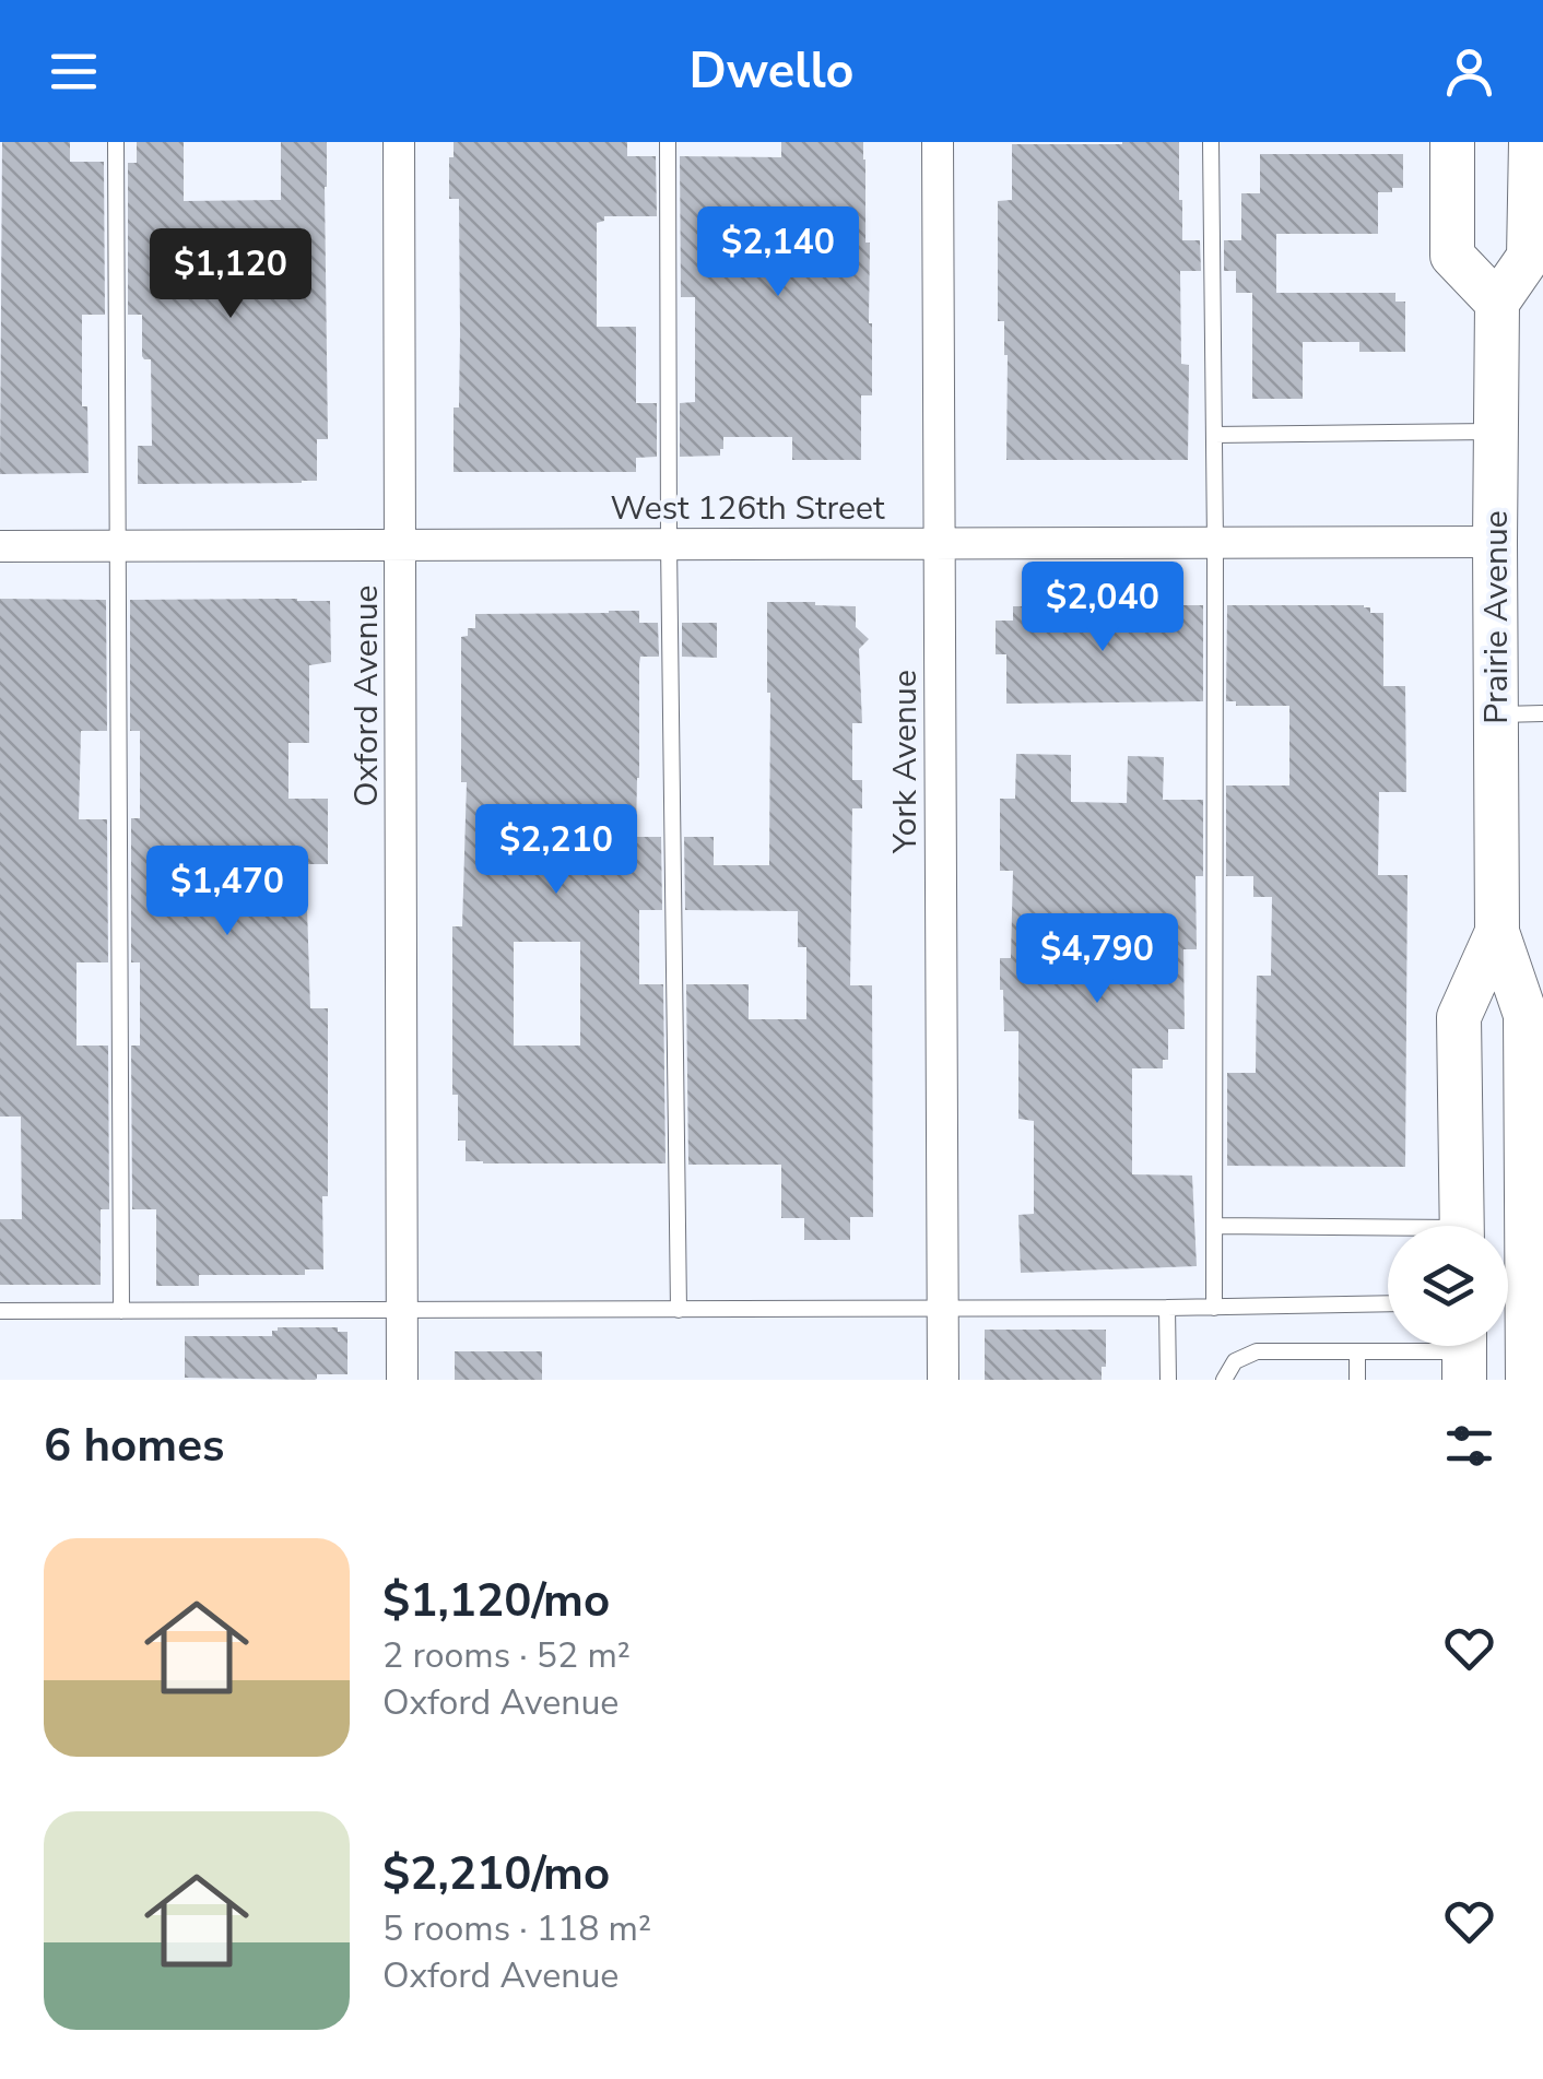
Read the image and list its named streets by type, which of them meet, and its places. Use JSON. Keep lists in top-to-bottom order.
{
  "streets": {
    "main road": ["Prairie Avenue"],
    "street": ["West 126th Street", "Oxford Avenue", "York Avenue"]
  },
  "crossings": [
    ["West 126th Street", "Prairie Avenue"],
    ["West 126th Street", "Oxford Avenue"],
    ["West 126th Street", "York Avenue"]
  ],
  "page": {
    "header": "Dwello",
    "price": [
      "$2,140",
      "$1,120",
      "$2,040",
      "$2,210",
      "$1,470",
      "$4,790"
    ],
    "heading": "6 homes",
    "list": [
      {
        "name": "$1,120/mo",
        "note": "2 rooms · 52 m² · Oxford Avenue"
      },
      {
        "name": "$2,210/mo",
        "note": "5 rooms · 118 m² · Oxford Avenue"
      }
    ]
  }
}
